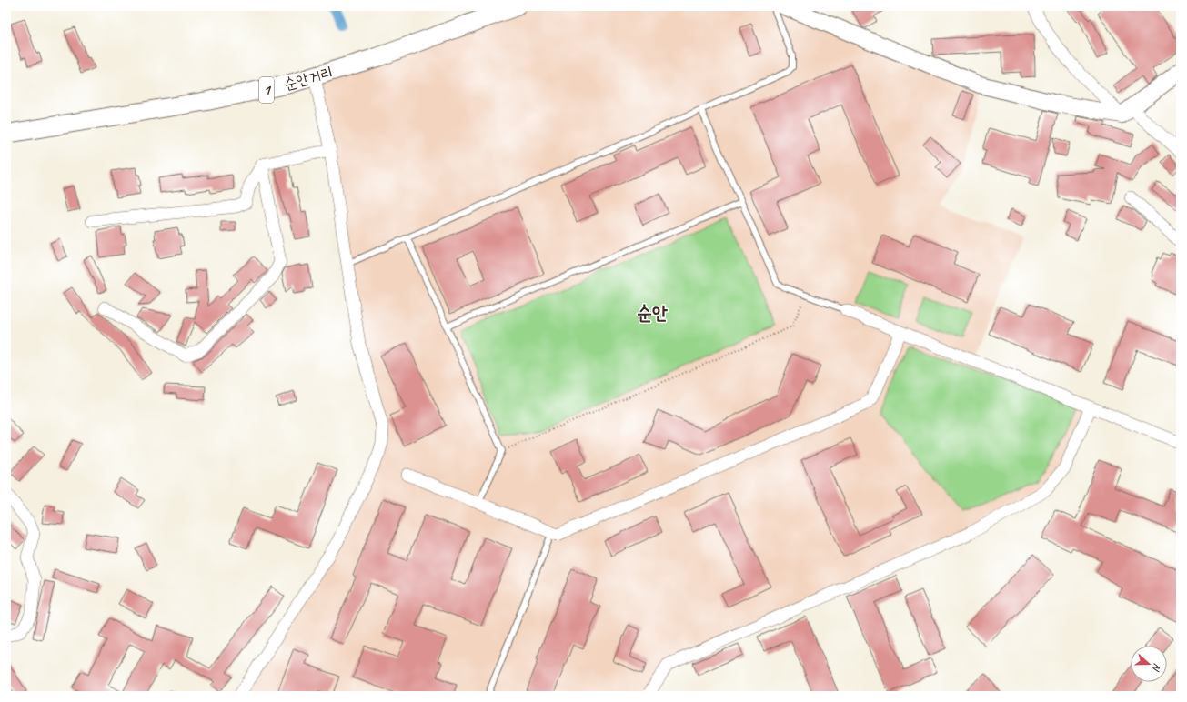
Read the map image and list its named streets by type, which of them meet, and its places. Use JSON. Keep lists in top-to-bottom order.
{
  "streets": {
    "main road": ["순안거리", "1"]
  },
  "districts": ["순안"],
  "north": "right"
}
